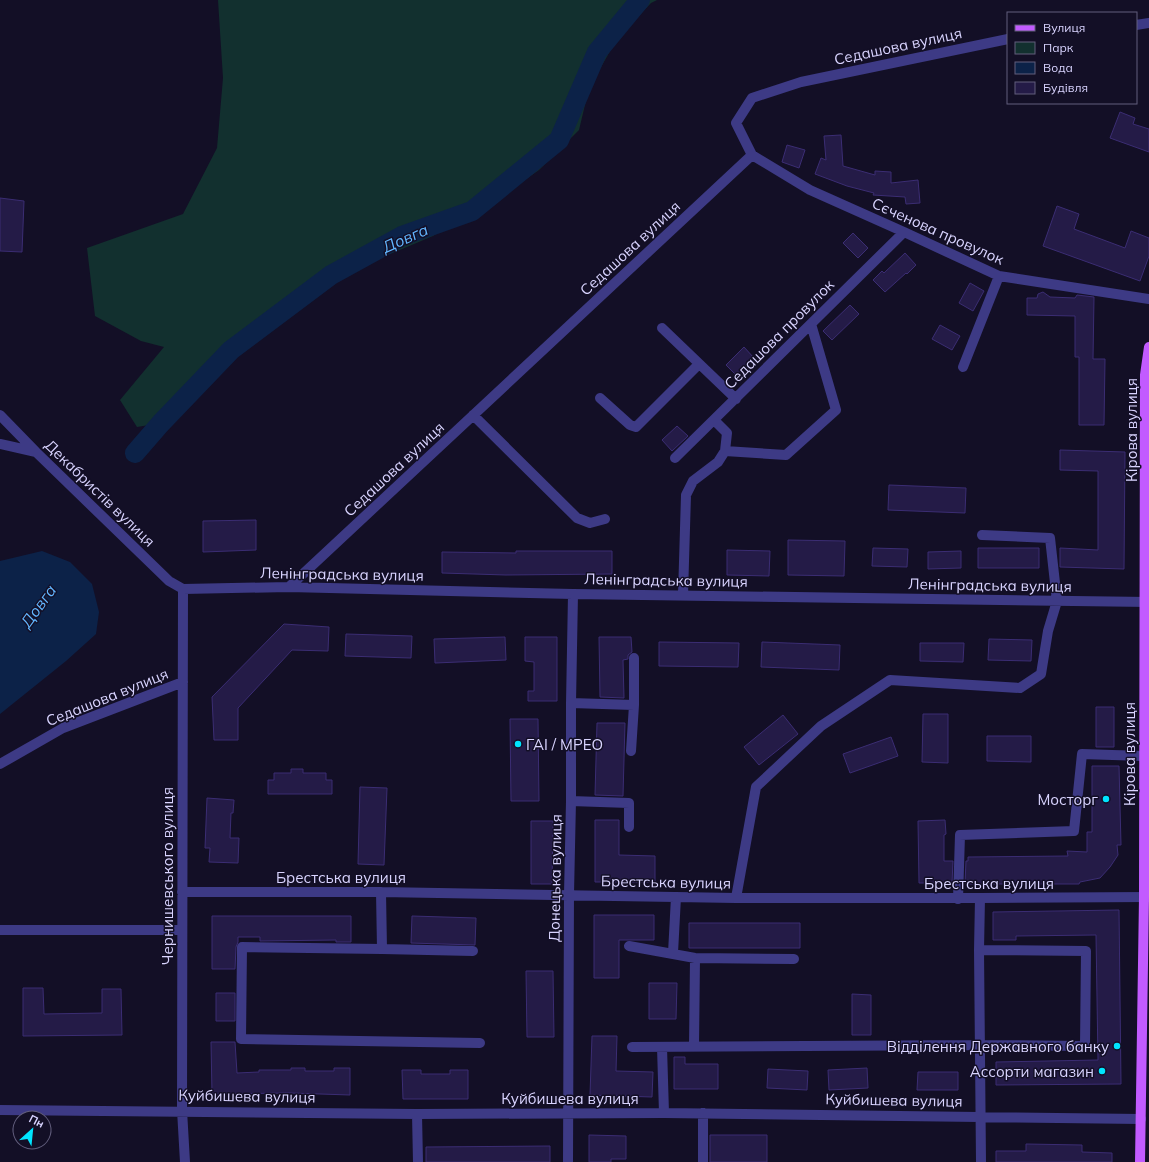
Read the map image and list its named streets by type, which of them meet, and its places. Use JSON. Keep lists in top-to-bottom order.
{
  "streets": {
    "main road": ["Кірова вулиця"],
    "street": [
      "Седашова вулиця",
      "Сєченова провулок",
      "Седашова провулок",
      "Декабристів вулиця",
      "Ленінградська вулиця",
      "Чернишевського вулиця",
      "Брестська вулиця",
      "Донецька вулиця",
      "Куйбишева вулиця"
    ]
  },
  "crossings": [
    ["Седашова вулиця", "Сєченова провулок"],
    ["Седашова вулиця", "Ленінградська вулиця"],
    ["Седашова вулиця", "Чернишевського вулиця"],
    ["Сєченова провулок", "Седашова провулок"],
    ["Кірова вулиця", "Ленінградська вулиця"],
    ["Кірова вулиця", "Брестська вулиця"],
    ["Кірова вулиця", "Куйбишева вулиця"],
    ["Декабристів вулиця", "Ленінградська вулиця"],
    ["Декабристів вулиця", "Чернишевського вулиця"],
    ["Ленінградська вулиця", "Чернишевського вулиця"],
    ["Ленінградська вулиця", "Донецька вулиця"],
    ["Чернишевського вулиця", "Брестська вулиця"],
    ["Чернишевського вулиця", "Куйбишева вулиця"],
    ["Брестська вулиця", "Донецька вулиця"],
    ["Донецька вулиця", "Куйбишева вулиця"]
  ],
  "water": ["Довга"],
  "places": [
    "ГАІ / МРЕО",
    "Мосторг",
    "Відділення Державного банку",
    "Ассорти магазин"
  ],
  "legend": [
    "Вулиця",
    "Парк",
    "Вода",
    "Будівля"
  ],
  "north": "top right"
}
